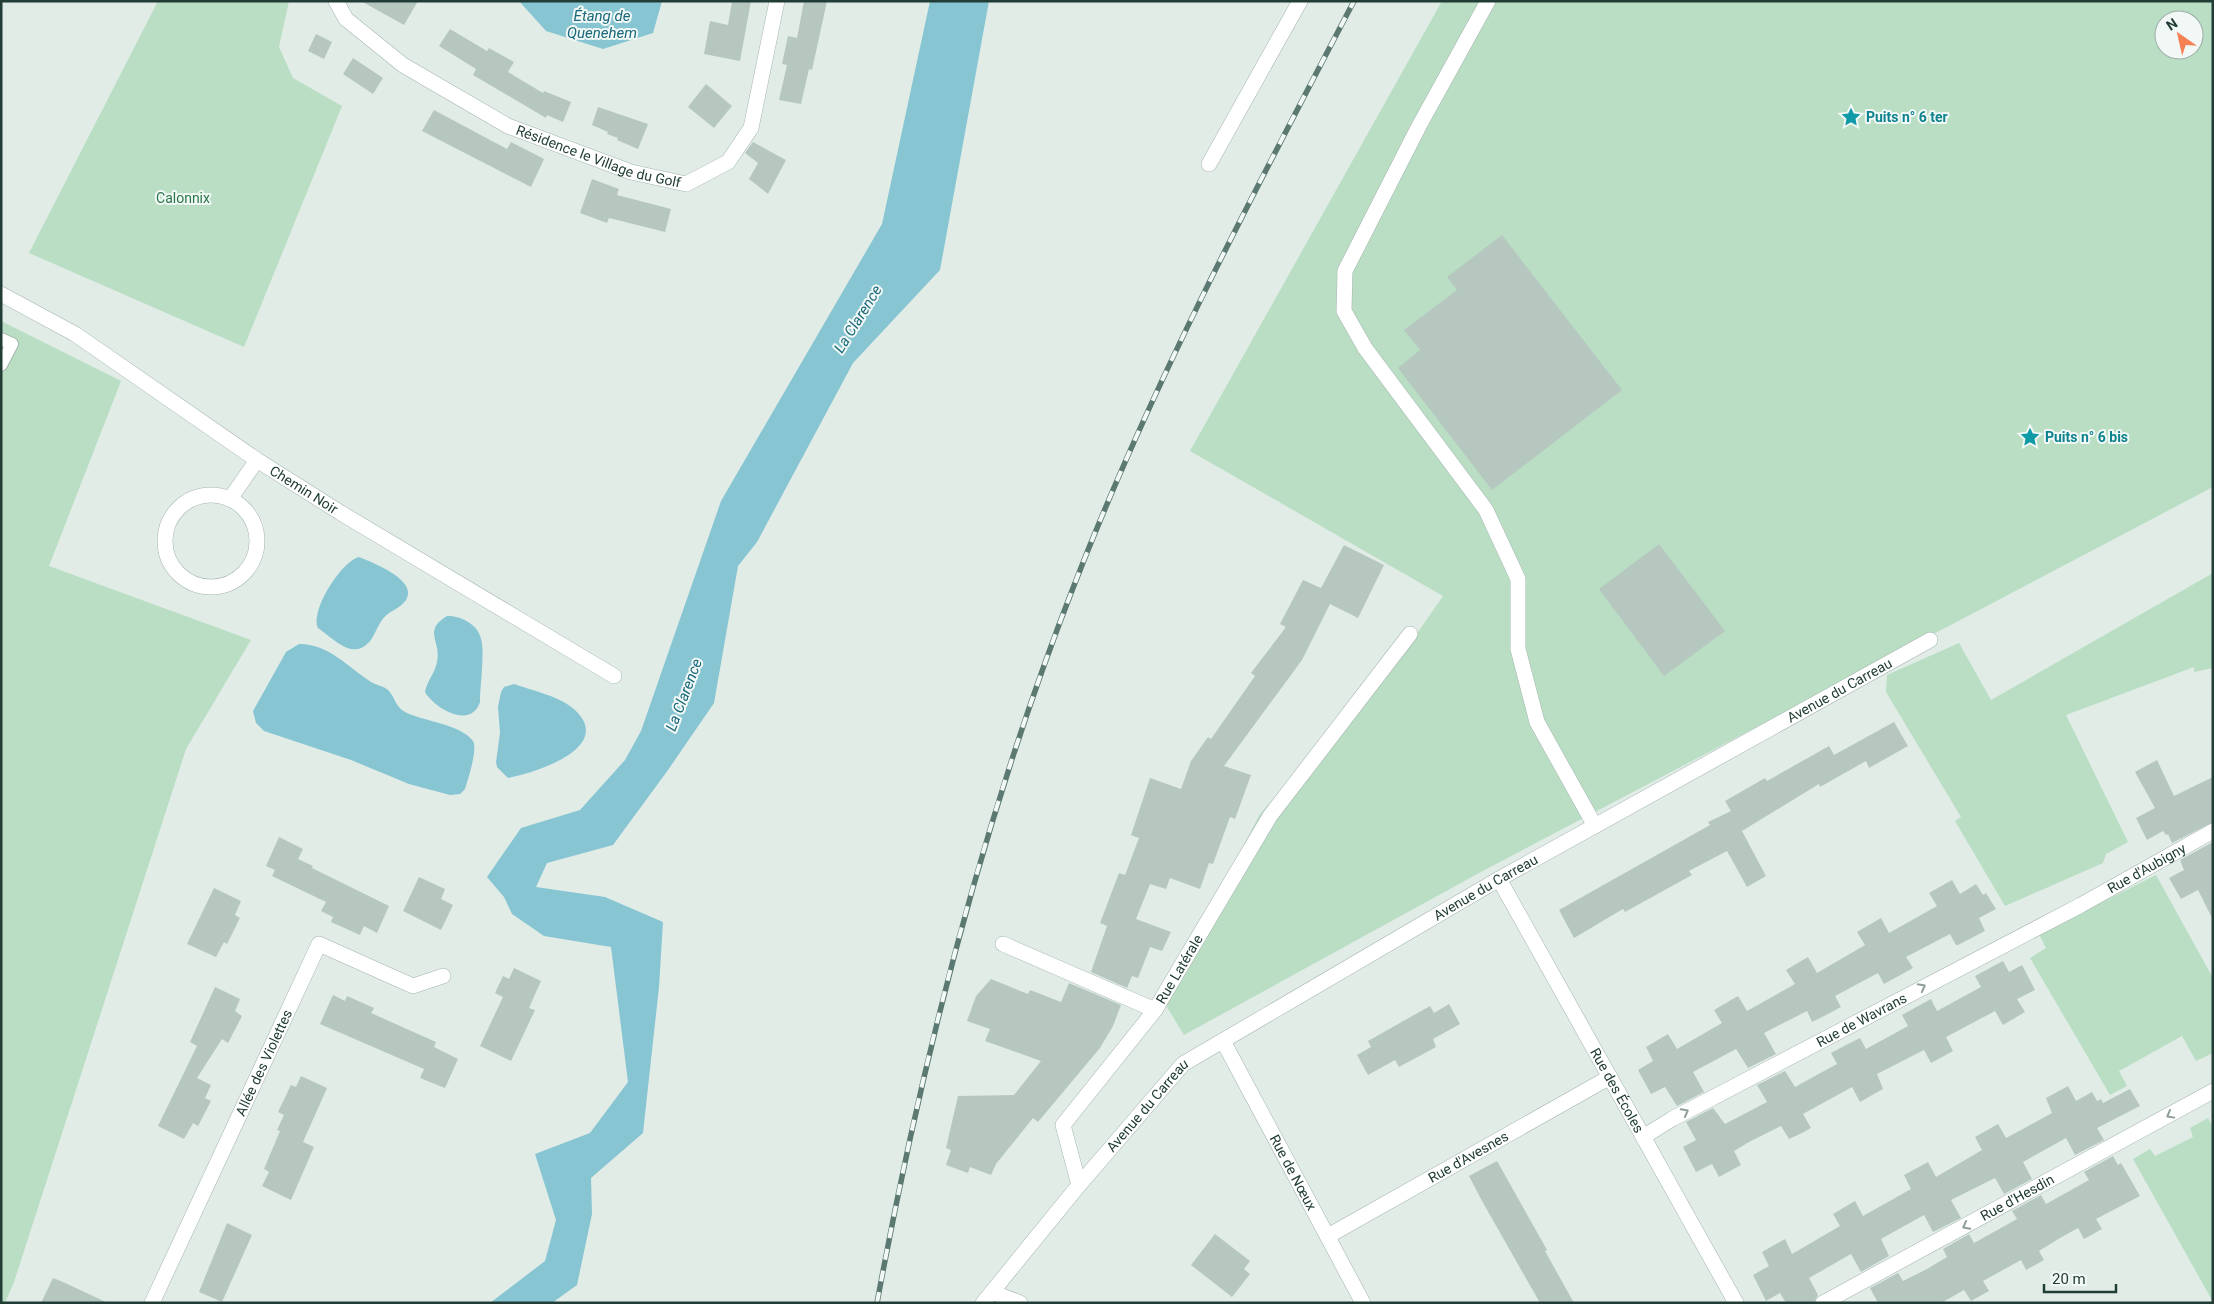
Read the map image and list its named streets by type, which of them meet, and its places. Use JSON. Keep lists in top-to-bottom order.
{
  "streets": {
    "street": [
      "Résidence le Village du Golf",
      "Chemin Noir",
      "Avenue du Carreau",
      "Rue d'Aubigny",
      "Rue Latérale",
      "Rue de Wavrans",
      "Allée des Violettes",
      "Rue des Écoles",
      "Rue d'Avesnes",
      "Rue de Nœux",
      "Rue d'Hesdin"
    ]
  },
  "crossings": [
    ["Avenue du Carreau", "Rue Latérale"],
    ["Avenue du Carreau", "Rue des Écoles"],
    ["Avenue du Carreau", "Rue de Nœux"],
    ["Rue d'Aubigny", "Rue de Wavrans"],
    ["Rue de Wavrans", "Rue des Écoles"],
    ["Rue des Écoles", "Rue d'Avesnes"],
    ["Rue d'Avesnes", "Rue de Nœux"]
  ],
  "one_way": ["Rue de Wavrans", "Rue d'Hesdin"],
  "water": ["Étang de Quenehem", "La Clarence"],
  "parks": ["Calonnix"],
  "places": {
    "place": ["Puits n° 6 ter", "Puits n° 6 bis"]
  },
  "scale_bar": "20 m",
  "north": "top left"
}
